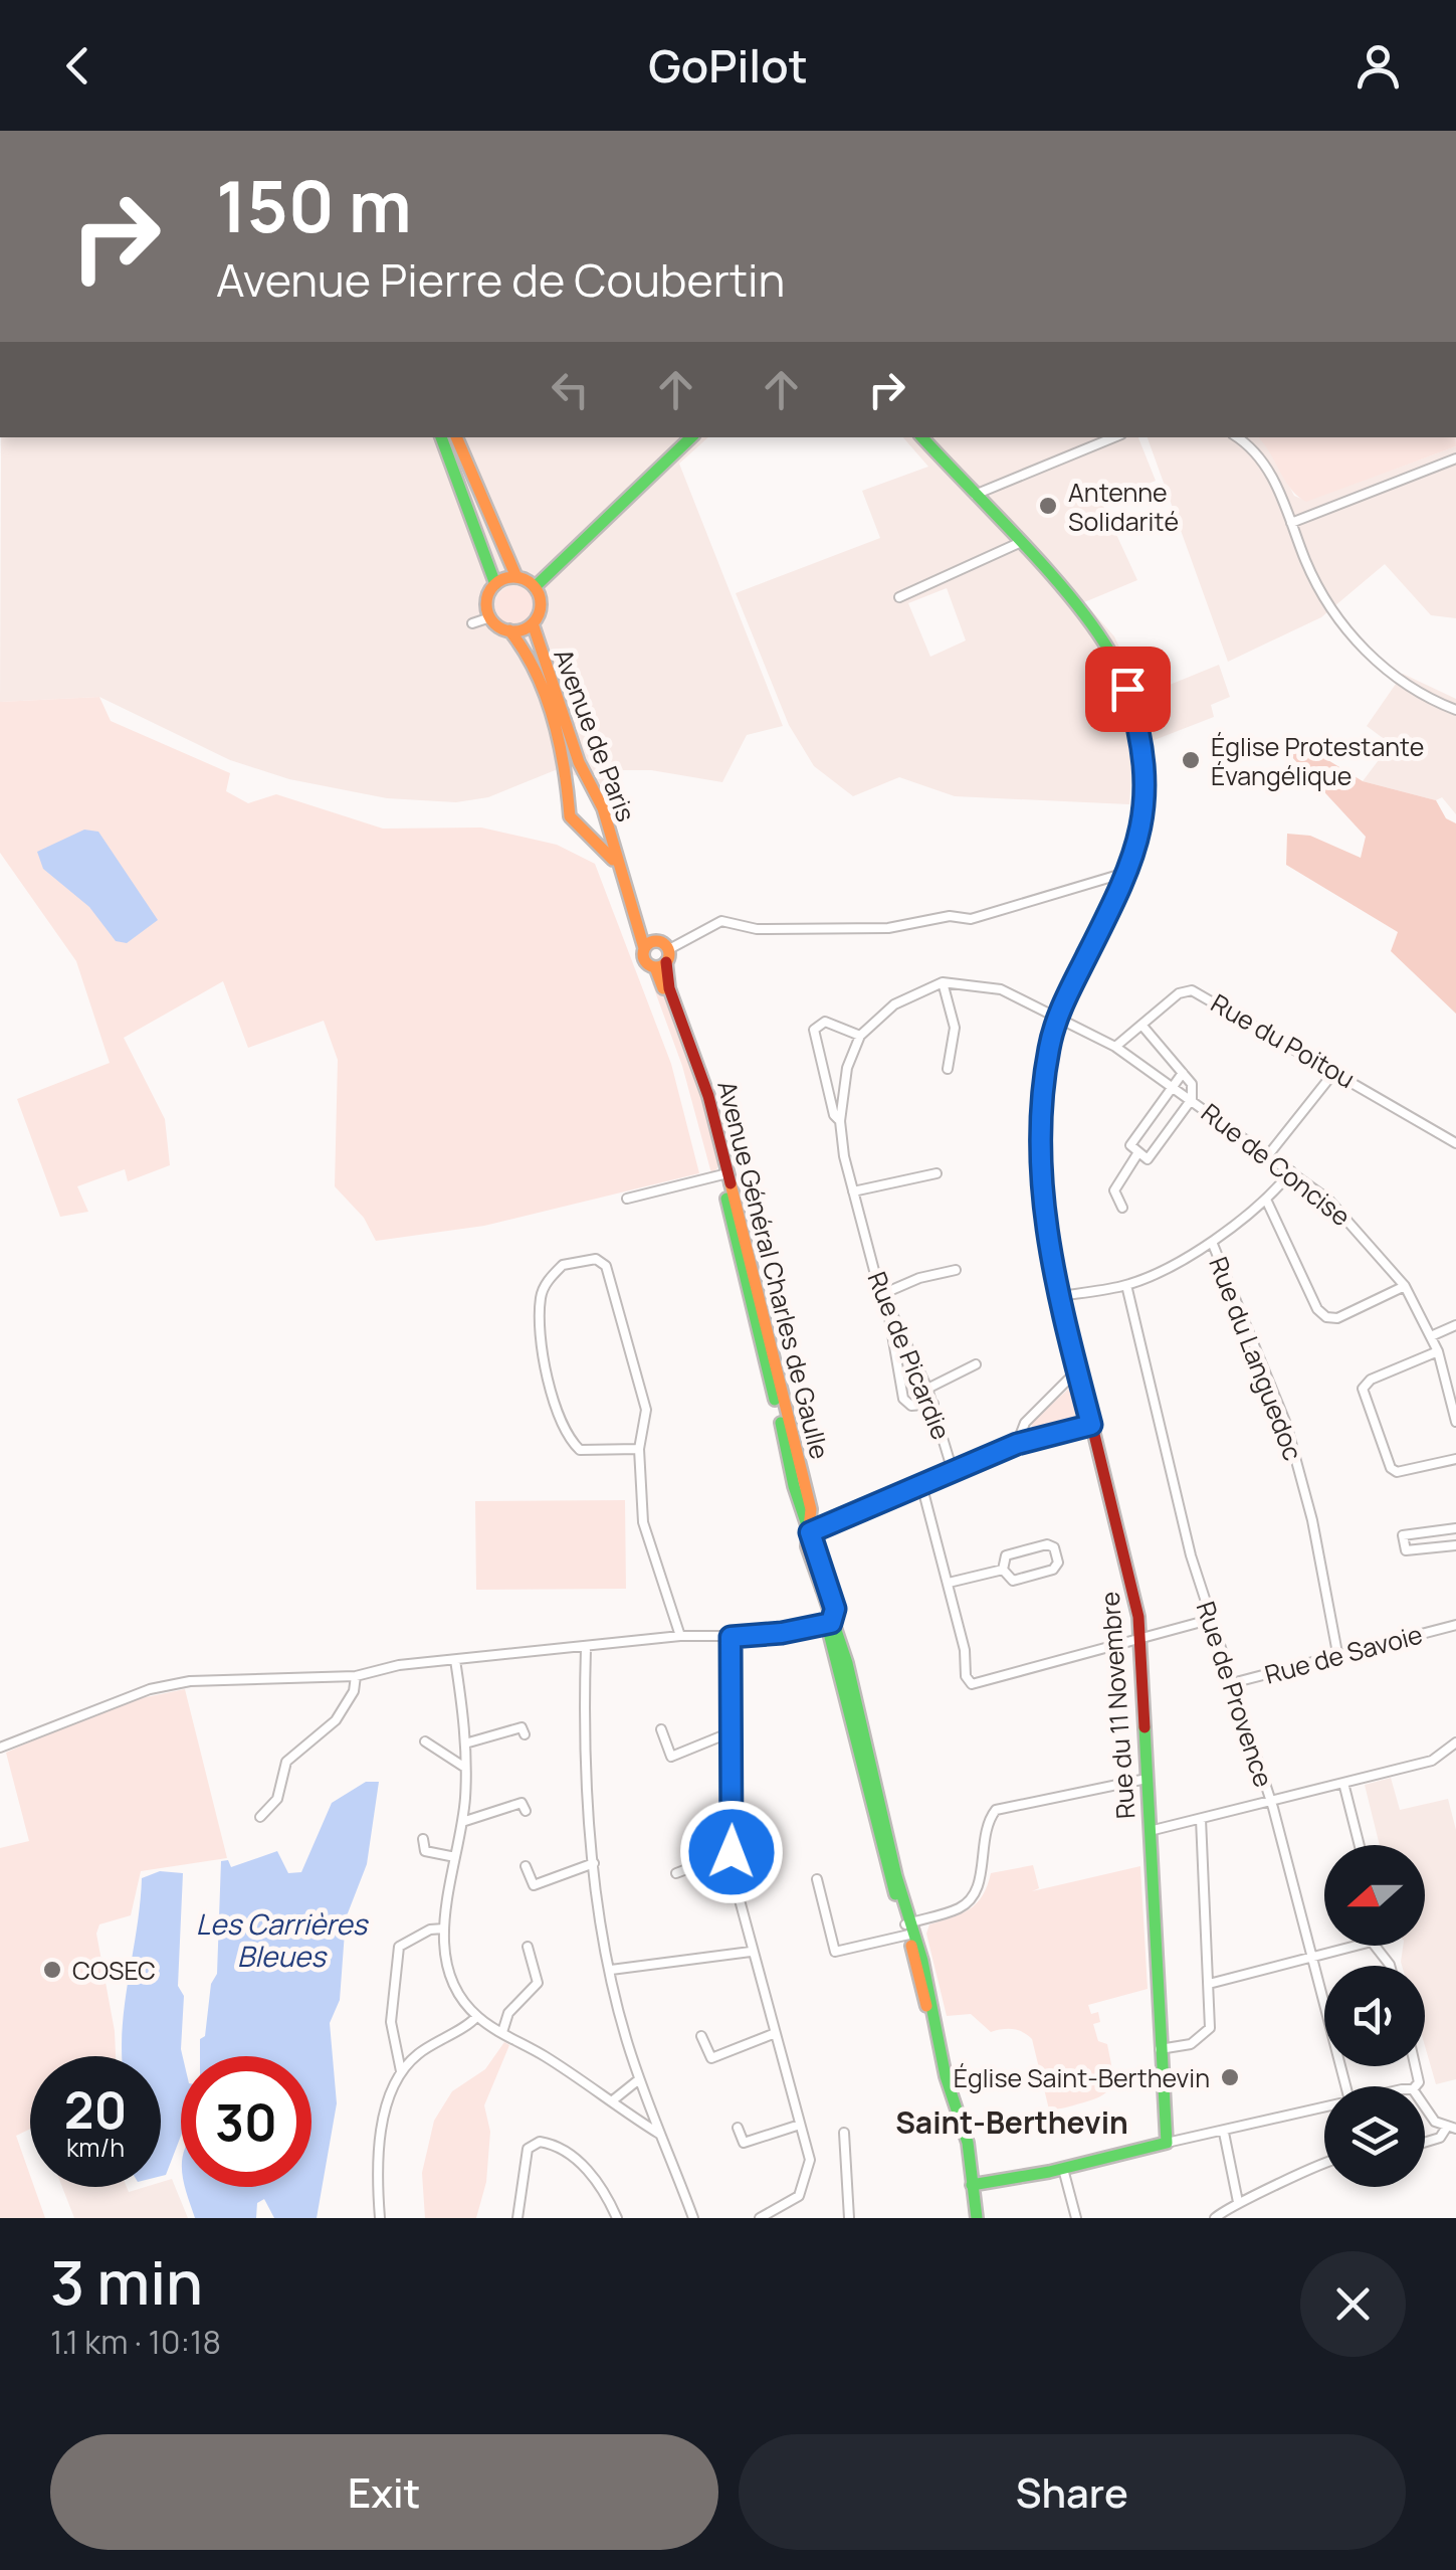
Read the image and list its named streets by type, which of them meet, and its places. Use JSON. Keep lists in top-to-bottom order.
{
  "streets": {
    "main road": ["Avenue de Paris", "Avenue Général Charles de Gaulle", "Rue du 11 Novembre"],
    "street": [
      "Rue du Poitou",
      "Rue de Concise",
      "Rue de Picardie",
      "Rue du Languedoc",
      "Rue de Savoie",
      "Rue de Provence"
    ]
  },
  "crossings": [
    ["Avenue de Paris", "Avenue Général Charles de Gaulle"],
    ["Rue du Poitou", "Rue de Concise"],
    ["Rue de Concise", "Rue du 11 Novembre"],
    ["Rue du Languedoc", "Rue de Savoie"],
    ["Rue de Savoie", "Rue de Provence"]
  ],
  "districts": ["Saint-Berthevin"],
  "water": ["Les Carrières Bleues"],
  "places": [
    "Antenne Solidarité",
    "Église Protestante Évangélique",
    "COSEC",
    "Église Saint-Berthevin"
  ],
  "north": "left",
  "page": {
    "header": "GoPilot",
    "turn": ["150 m", "Avenue Pierre de Coubertin"],
    "speed": "20 km/h",
    "limit": "30",
    "heading": ["3 min", "1.1 km · 10:18"],
    "buttons": ["Exit", "Share"]
  }
}
